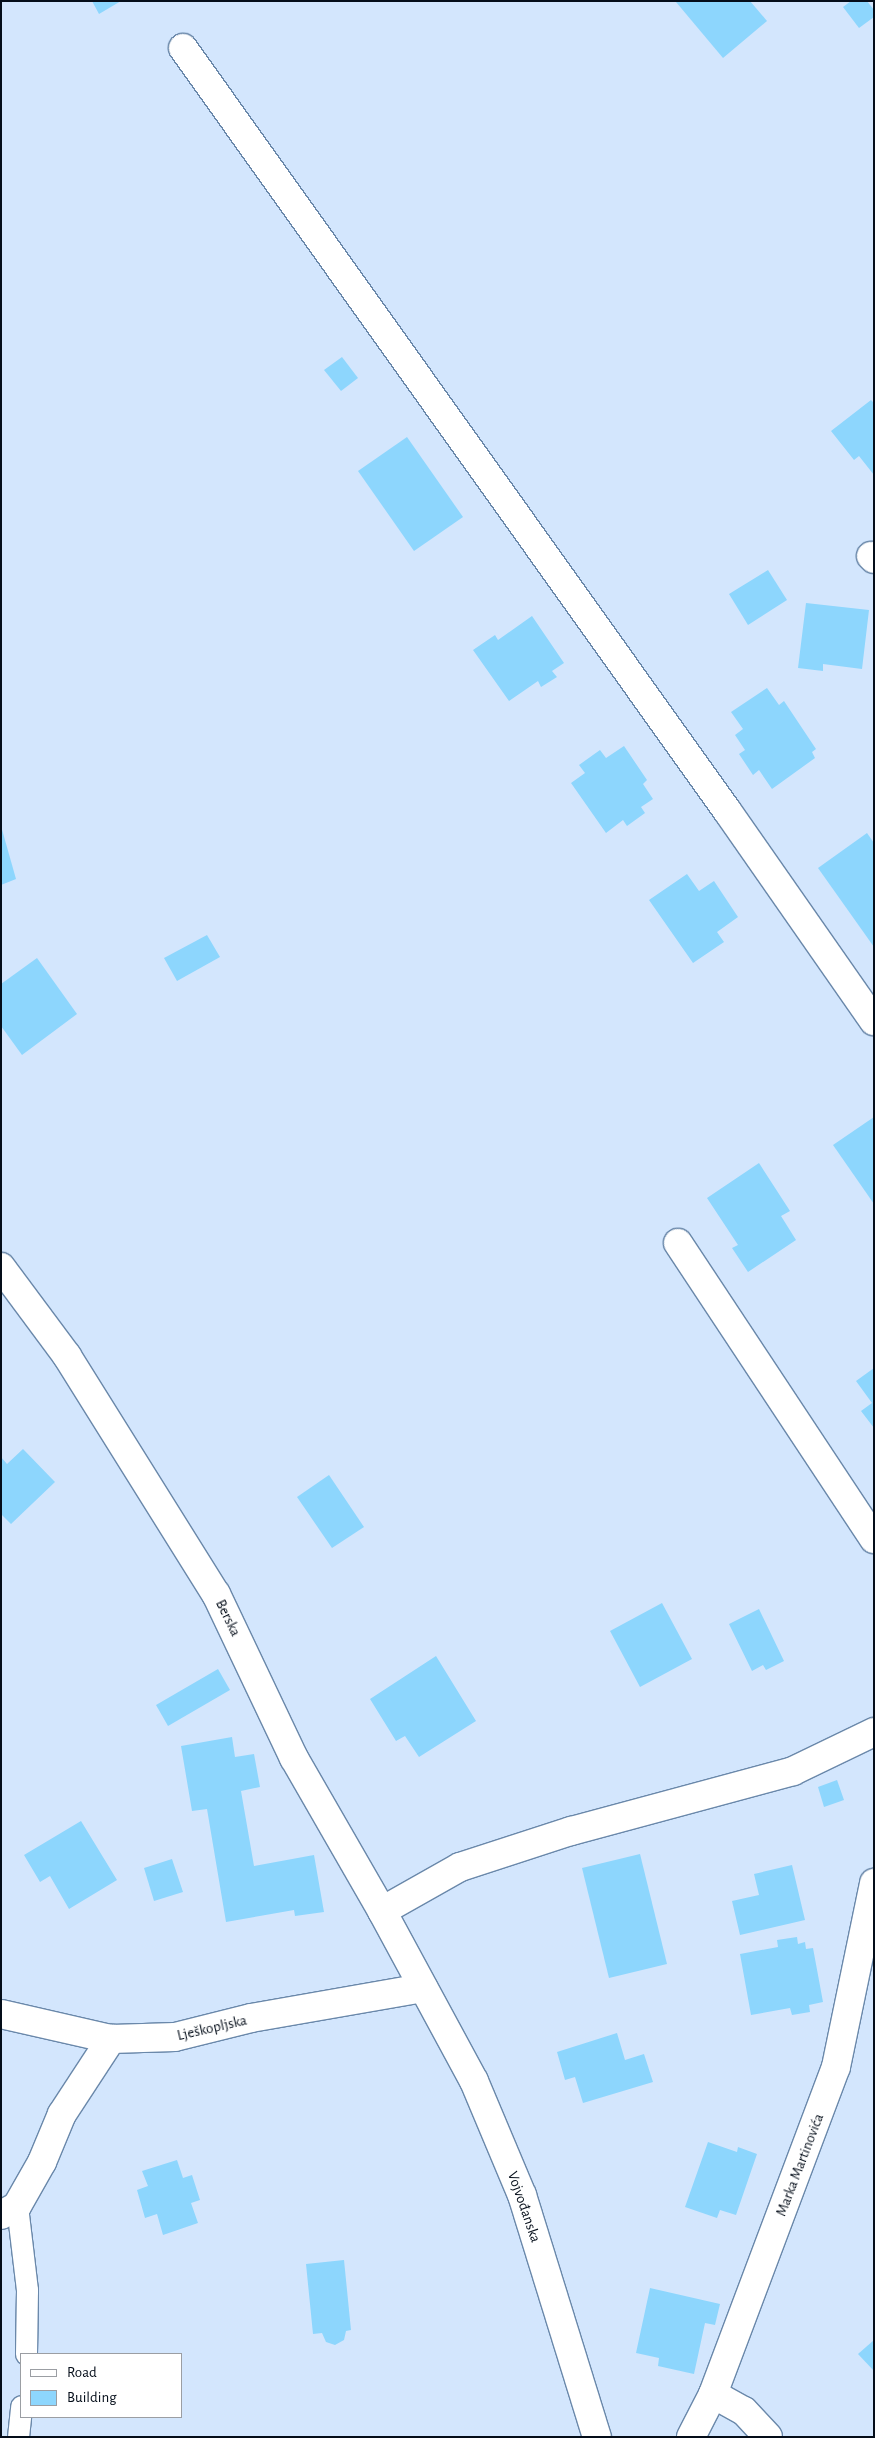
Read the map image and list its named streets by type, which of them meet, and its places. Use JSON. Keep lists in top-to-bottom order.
{
  "streets": {
    "street": [
      "Berska",
      "Lješkopljska",
      "Marka Martinovića",
      "Vojvođanska"
    ]
  },
  "crossings": [
    ["Berska", "Lješkopljska"],
    ["Berska", "Vojvođanska"],
    ["Lješkopljska", "Vojvođanska"]
  ],
  "legend": ["Road", "Building"]
}
